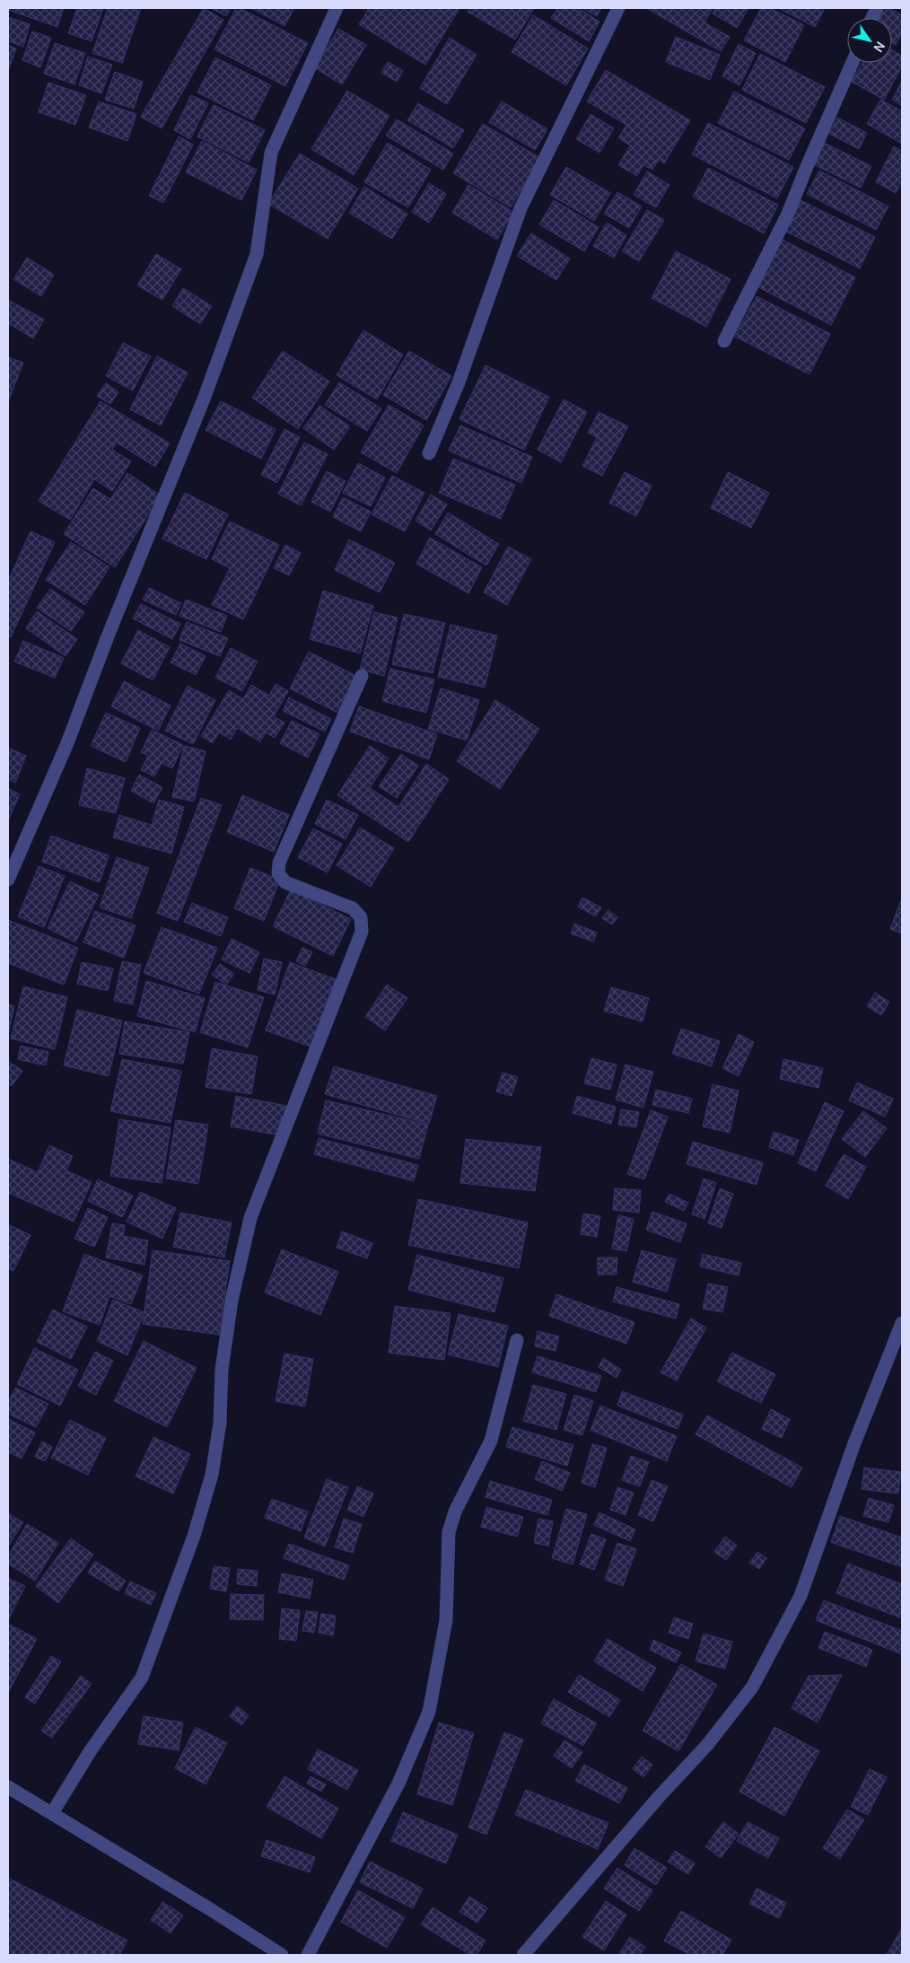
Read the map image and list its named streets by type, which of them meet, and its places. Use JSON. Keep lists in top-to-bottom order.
{
  "north": "bottom right"
}
